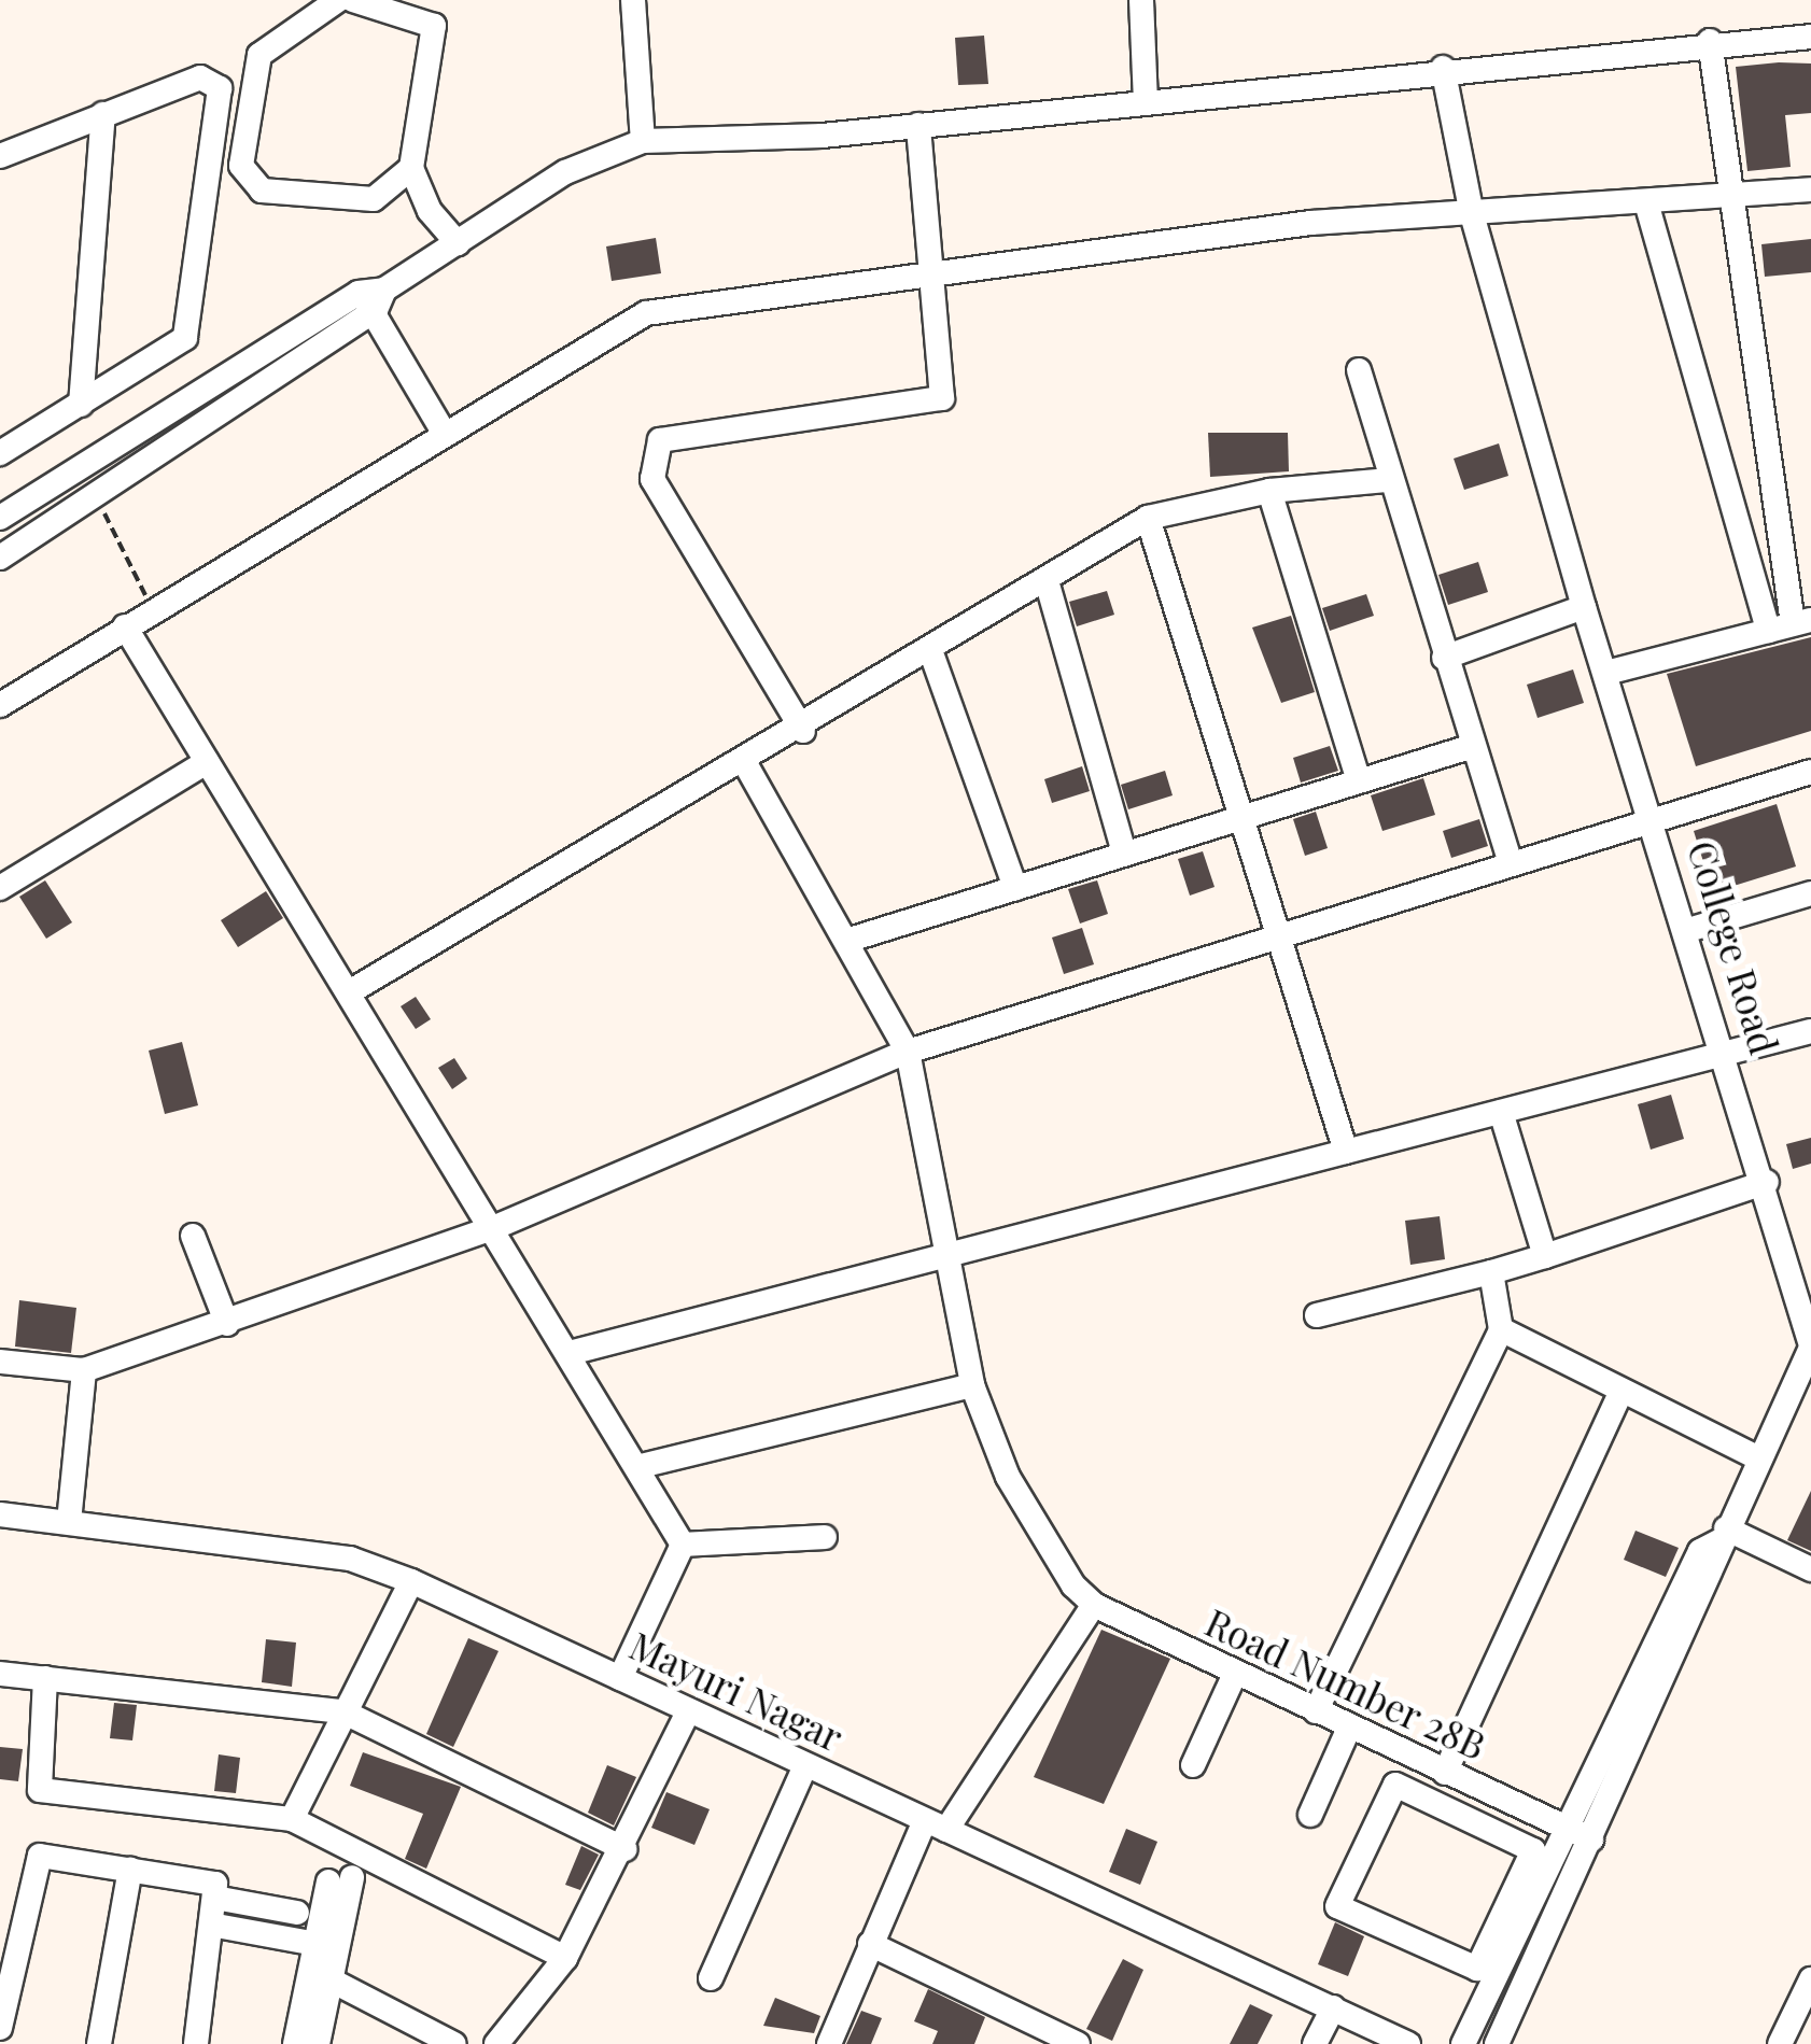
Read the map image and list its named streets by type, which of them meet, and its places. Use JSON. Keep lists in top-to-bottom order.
{
  "streets": {
    "street": ["College Road", "Road Number 28B", "Mayuri Nagar"]
  }
}
